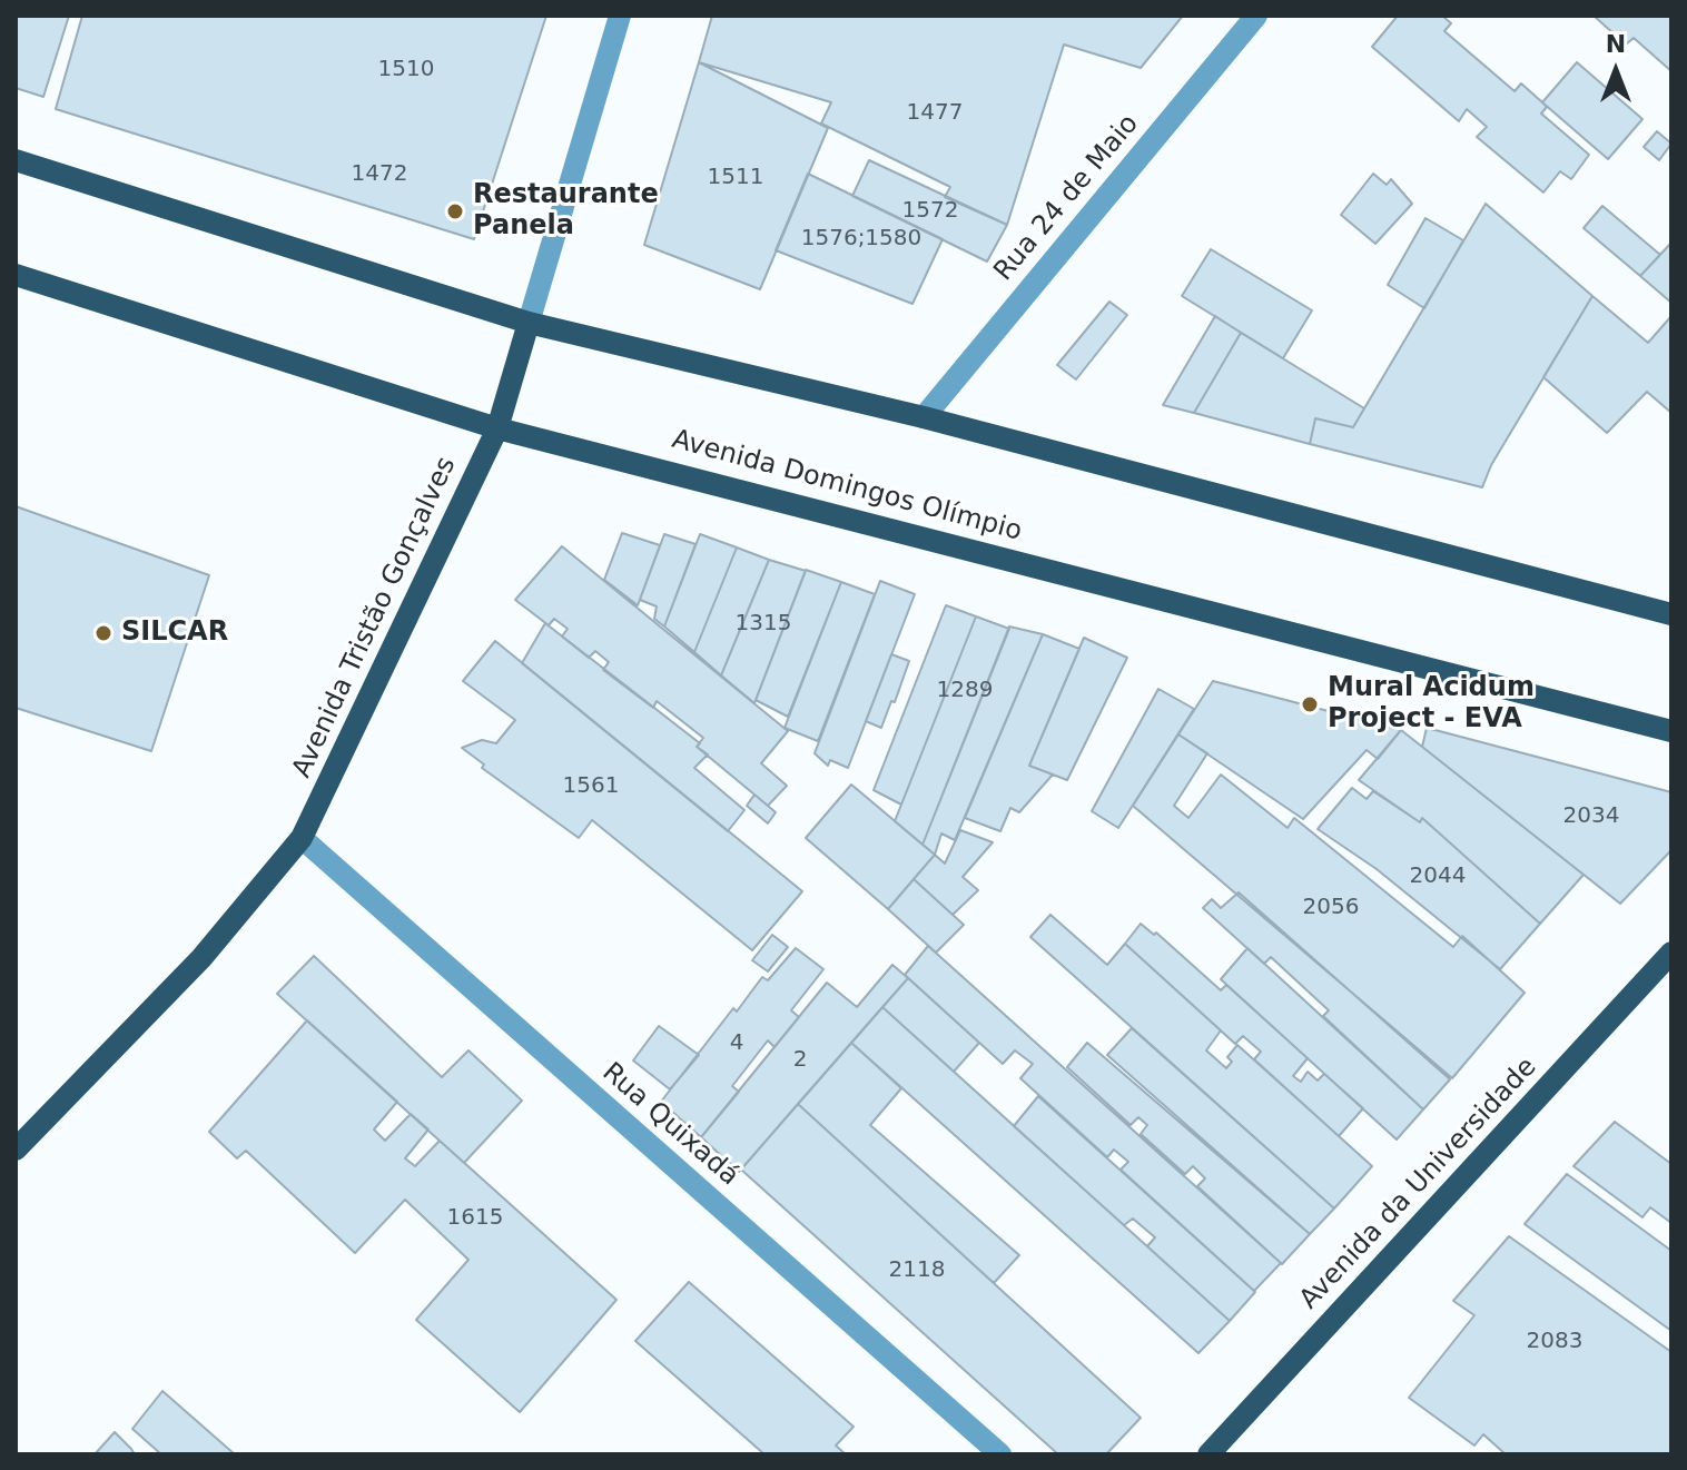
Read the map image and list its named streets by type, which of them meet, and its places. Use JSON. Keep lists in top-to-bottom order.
{
  "streets": {
    "main road": ["Avenida Domingos Olímpio", "Avenida Tristão Gonçalves", "Avenida da Universidade"],
    "street": ["Rua 24 de Maio", "Rua Quixadá"]
  },
  "crossings": [
    ["Avenida Domingos Olímpio", "Avenida Tristão Gonçalves"],
    ["Avenida Tristão Gonçalves", "Rua Quixadá"]
  ],
  "places": ["Restaurante Panela", "SILCAR", "Mural Acidum Project - EVA"],
  "house_numbers": [
    "1510",
    "1477",
    "1472",
    "1511",
    "1572",
    "1576;1580",
    "1315",
    "1289",
    "1561",
    "2034",
    "2044",
    "2056",
    "4",
    "2",
    "1615",
    "2118",
    "2083"
  ],
  "north": "top"
}
